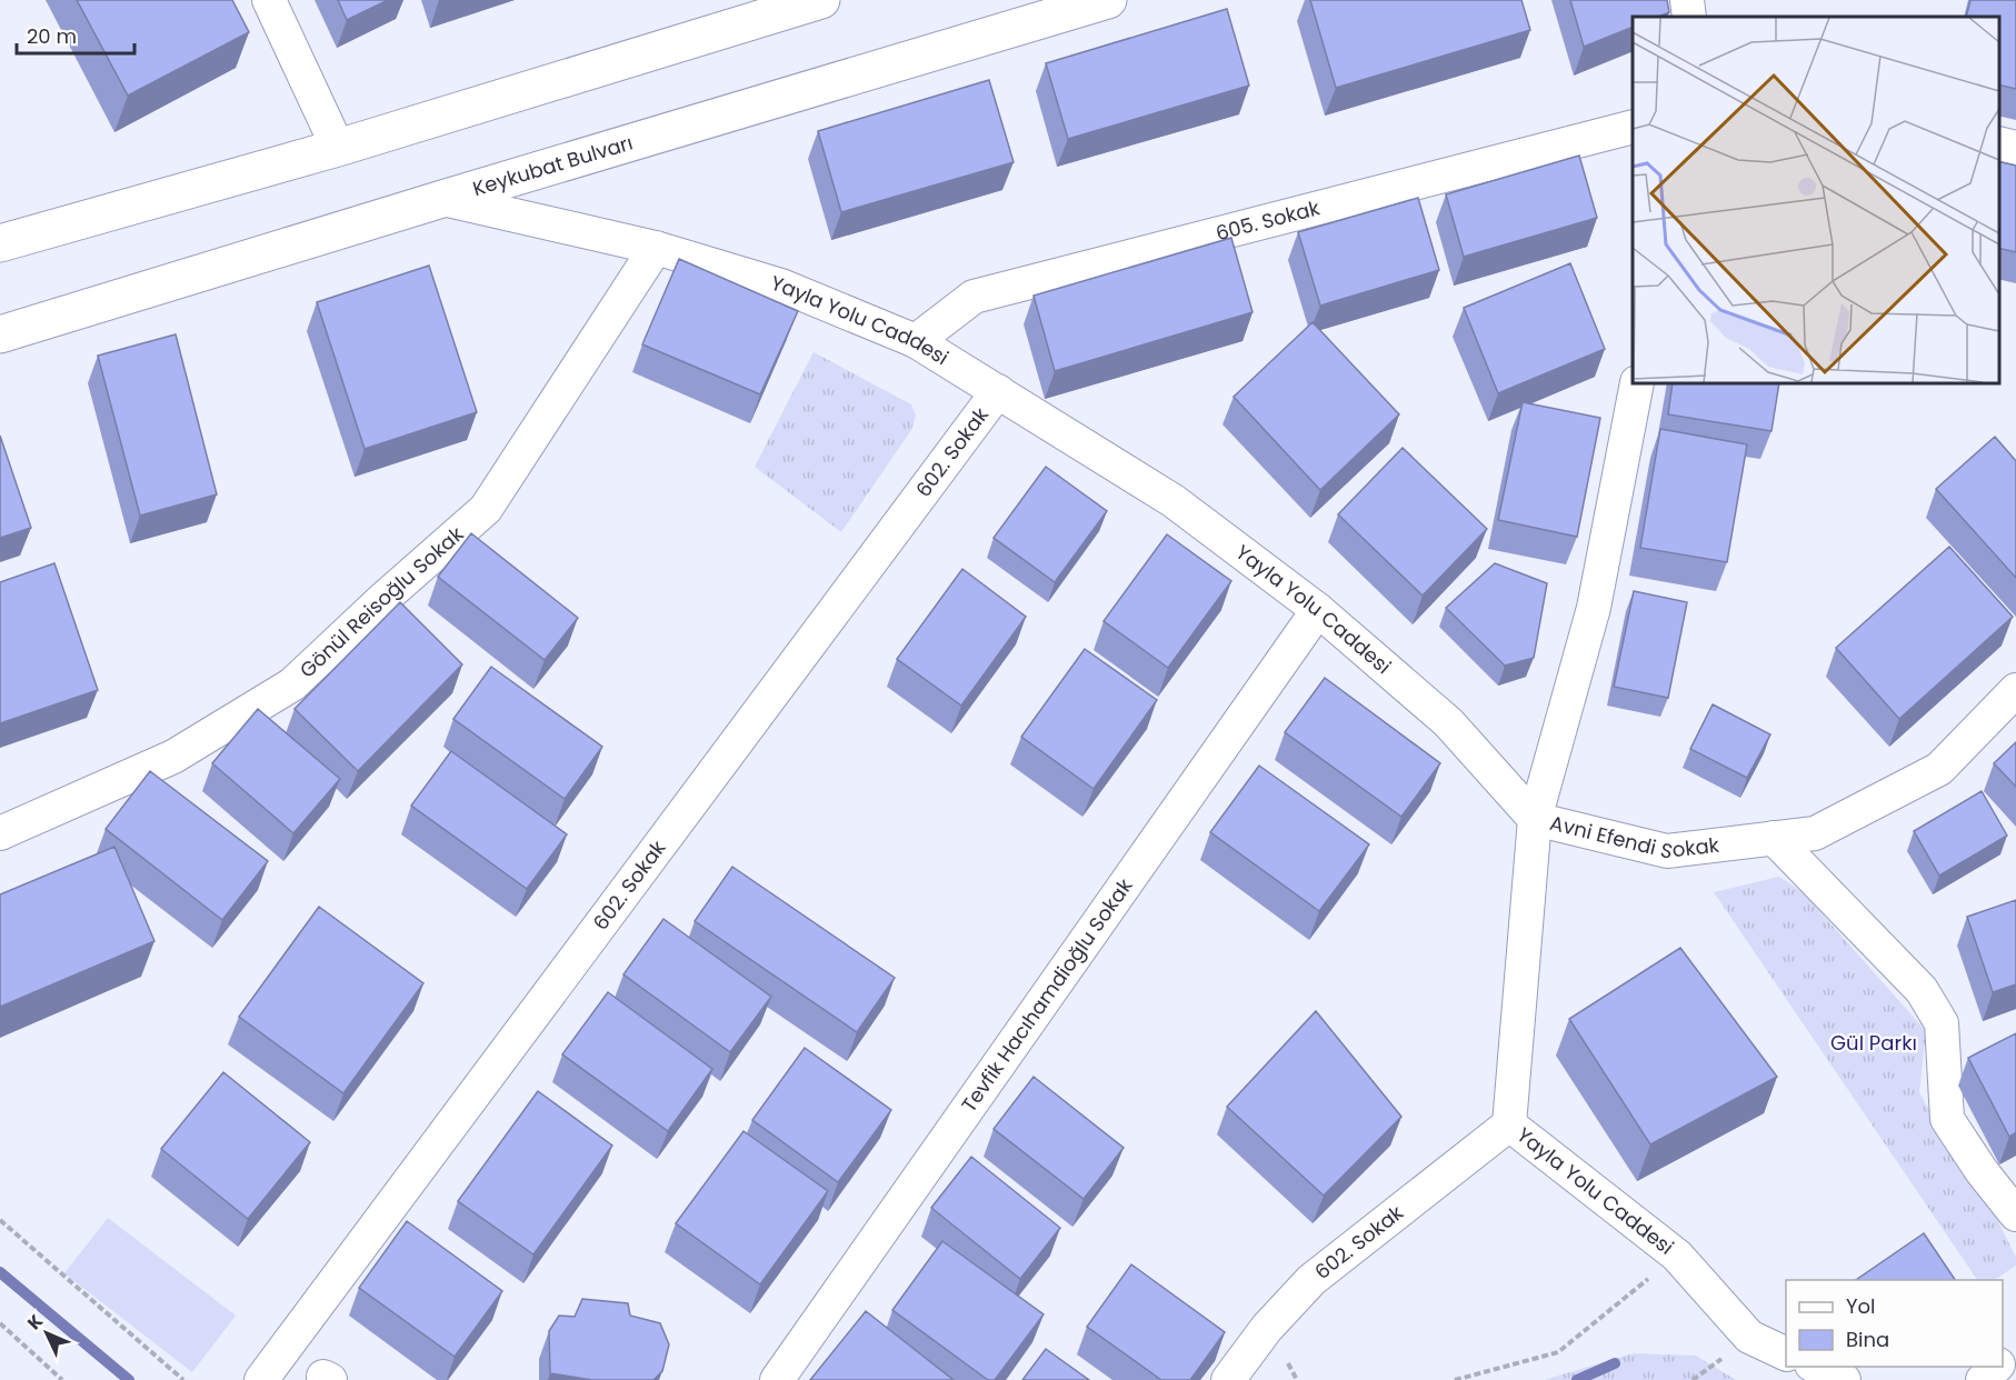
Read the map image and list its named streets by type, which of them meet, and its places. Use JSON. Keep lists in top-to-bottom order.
{
  "streets": {
    "highway": ["Keykubat Bulvarı"],
    "street": [
      "605. Sokak",
      "Yayla Yolu Caddesi",
      "602. Sokak",
      "Gönül Reisoğlu Sokak",
      "Avni Efendi Sokak",
      "Tevfik Hacıhamdioğlu Sokak"
    ]
  },
  "crossings": [
    ["Keykubat Bulvarı", "Yayla Yolu Caddesi"],
    ["605. Sokak", "Yayla Yolu Caddesi"],
    ["Yayla Yolu Caddesi", "602. Sokak"],
    ["Yayla Yolu Caddesi", "Gönül Reisoğlu Sokak"],
    ["Yayla Yolu Caddesi", "Avni Efendi Sokak"],
    ["Yayla Yolu Caddesi", "Tevfik Hacıhamdioğlu Sokak"]
  ],
  "parks": ["Gül Parkı"],
  "legend": ["Yol", "Bina"],
  "scale_bar": "20 m",
  "north": "top left"
}
